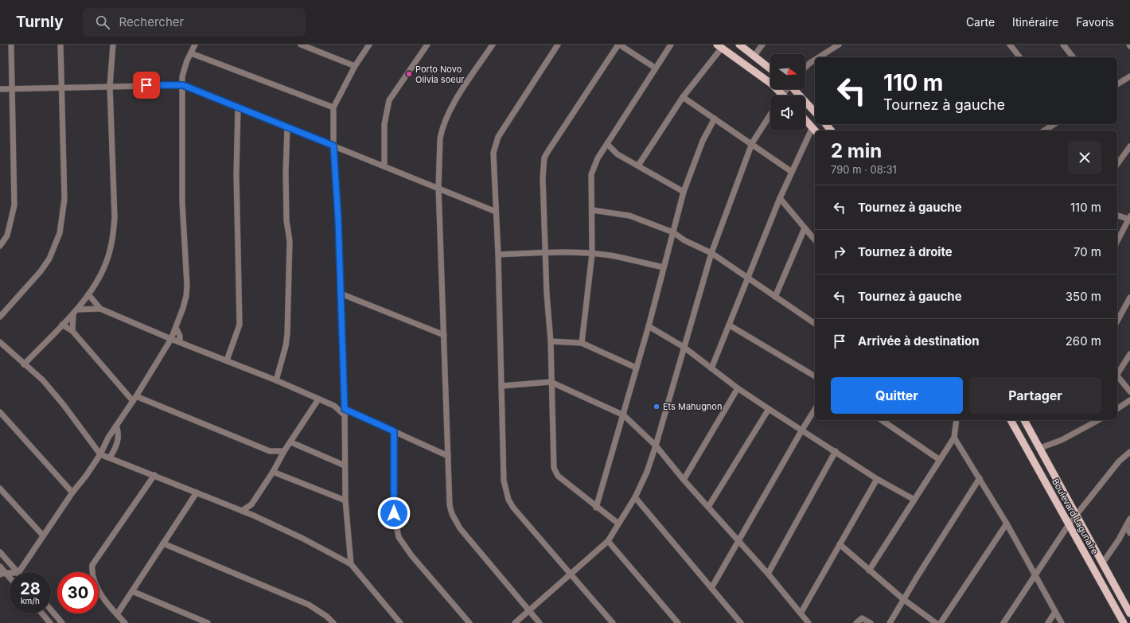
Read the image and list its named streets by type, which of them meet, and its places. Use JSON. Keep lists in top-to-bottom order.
{
  "streets": {
    "main road": ["Boulevard Lagunaire"]
  },
  "places": ["Porto Novo Olivia soeur", "Ets Mahugnon"],
  "north": "right",
  "page": {
    "header": "Turnly",
    "search": "Rechercher",
    "nav": ["Carte", "Itinéraire", "Favoris"],
    "turn": ["110 m", "Tournez à gauche"],
    "heading": ["2 min", "790 m · 08:31"],
    "list": [
      {
        "name": "Tournez à gauche",
        "value": "110 m"
      },
      {
        "name": "Tournez à droite",
        "value": "70 m"
      },
      {
        "name": "Tournez à gauche",
        "value": "350 m"
      },
      {
        "name": "Arrivée à destination",
        "value": "260 m"
      }
    ],
    "buttons": ["Quitter", "Partager"],
    "speed": "28 km/h",
    "limit": "30"
  }
}
